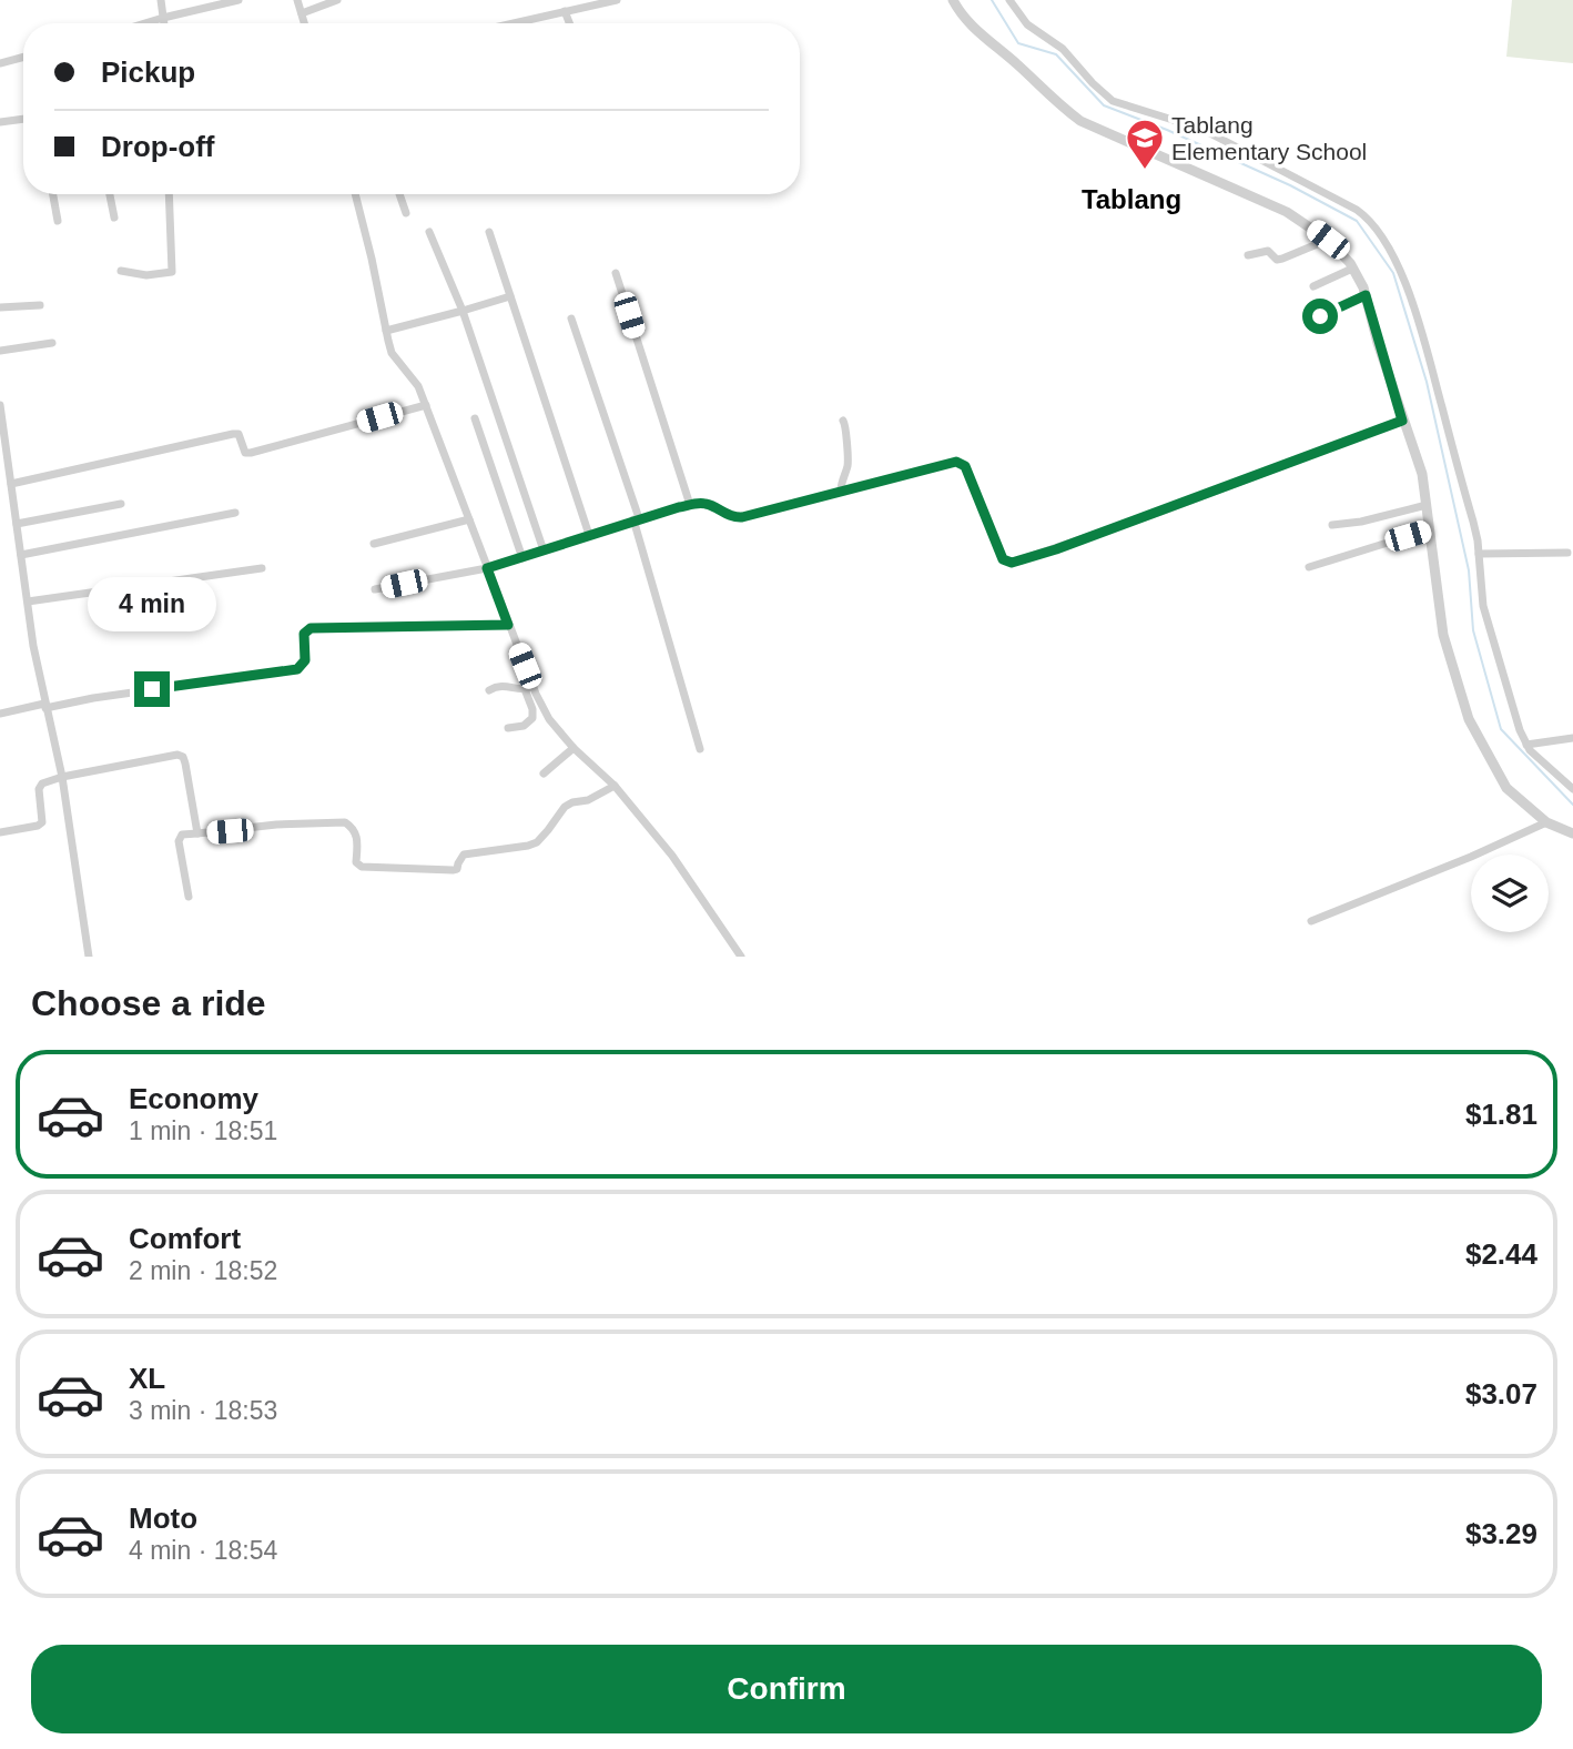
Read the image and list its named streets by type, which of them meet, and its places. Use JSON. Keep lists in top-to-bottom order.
{
  "districts": ["Tablang"],
  "places": {
    "school or university": ["Tablang Elementary School"]
  },
  "page": {
    "banner": ["Pickup", "Drop-off"],
    "bubble": "4 min",
    "heading": "Choose a ride",
    "list": [
      {
        "name": "Economy",
        "note": "1 min · 18:51",
        "value": "$1.81"
      },
      {
        "name": "Comfort",
        "note": "2 min · 18:52",
        "value": "$2.44"
      },
      {
        "name": "XL",
        "note": "3 min · 18:53",
        "value": "$3.07"
      },
      {
        "name": "Moto",
        "note": "4 min · 18:54",
        "value": "$3.29"
      }
    ],
    "buttons": "Confirm"
  }
}
